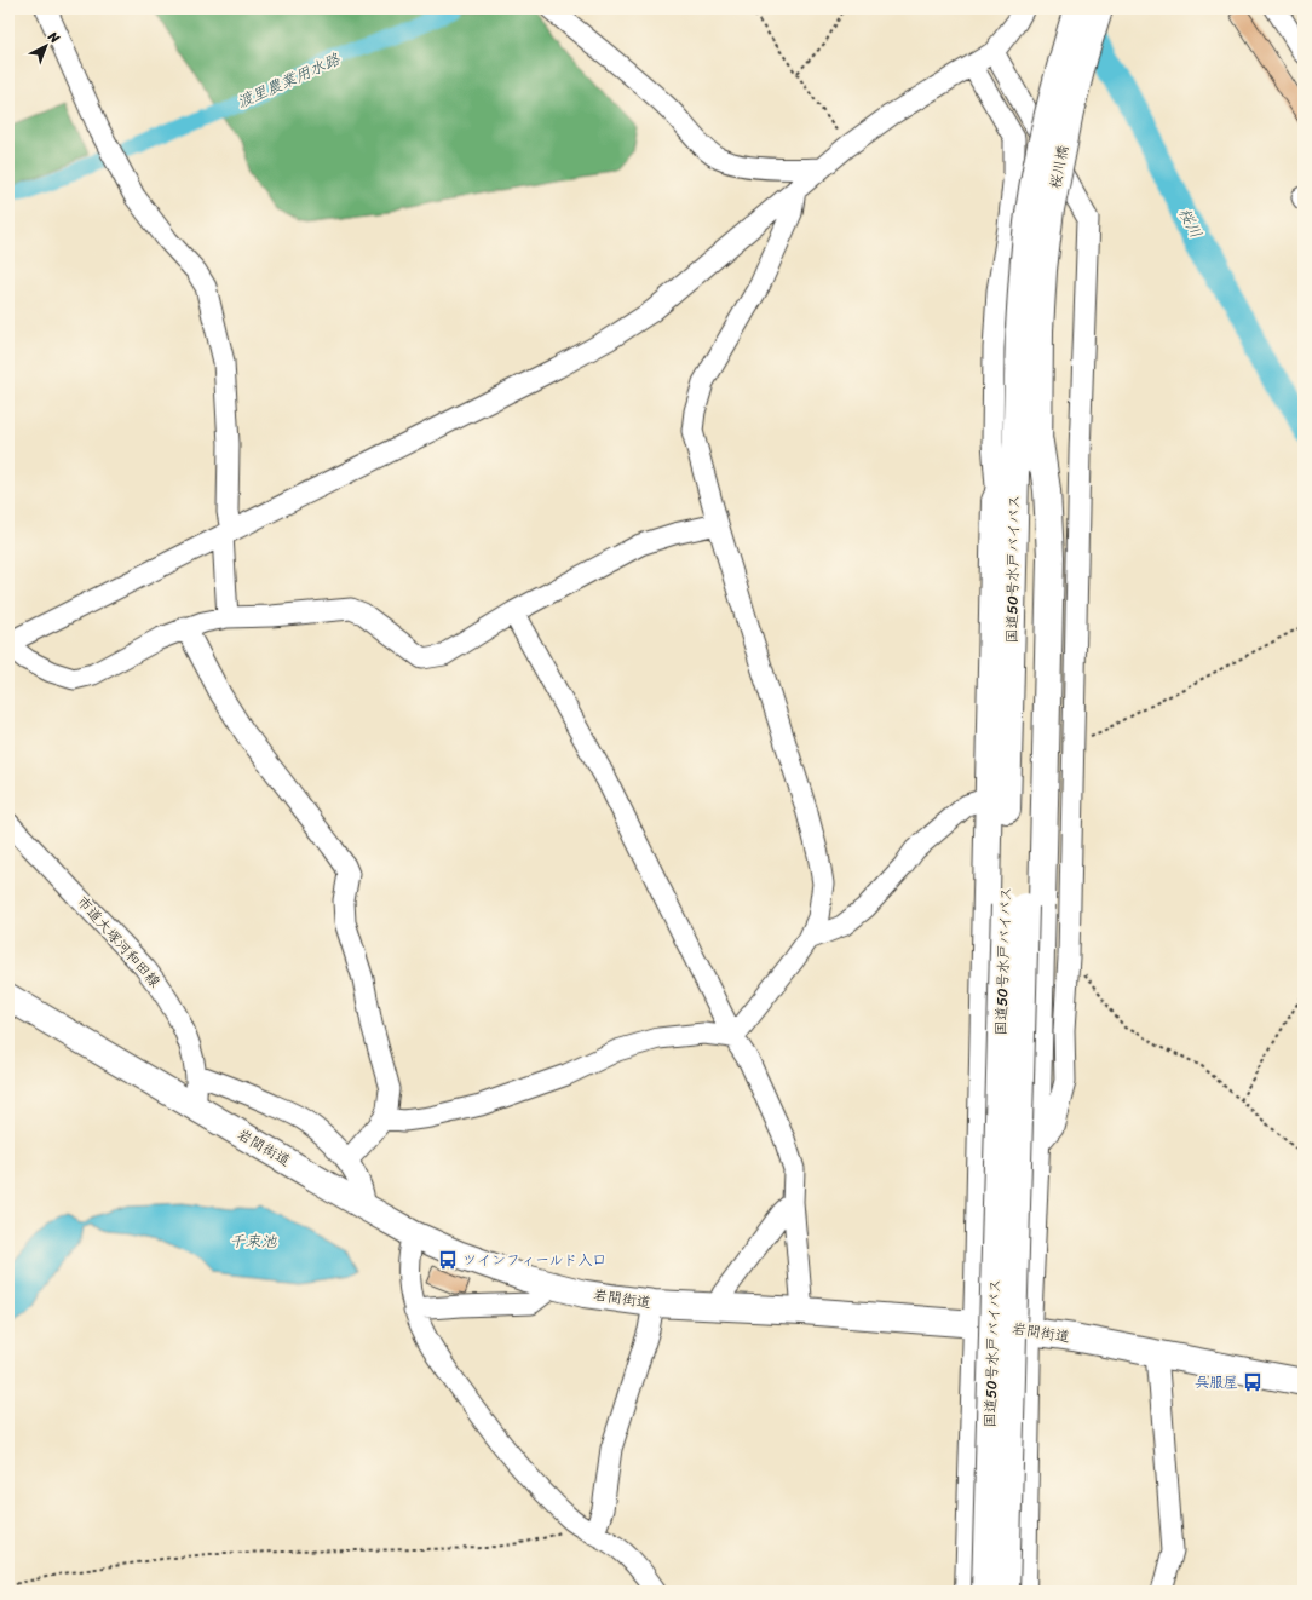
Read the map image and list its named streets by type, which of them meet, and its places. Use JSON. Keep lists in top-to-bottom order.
{
  "streets": {
    "main road": ["桜川橋", "国道50号水戸バイパス", "岩間街道"],
    "street": ["市道大塚河和田線"]
  },
  "crossings": [
    ["桜川橋", "国道50号水戸バイパス"],
    ["市道大塚河和田線", "岩間街道"]
  ],
  "water": ["渡里農業用水路", "桜川", "千束池"],
  "places": {
    "bus stop": ["ツインフィールド入口", "呉服屋"]
  },
  "north": "top right"
}
